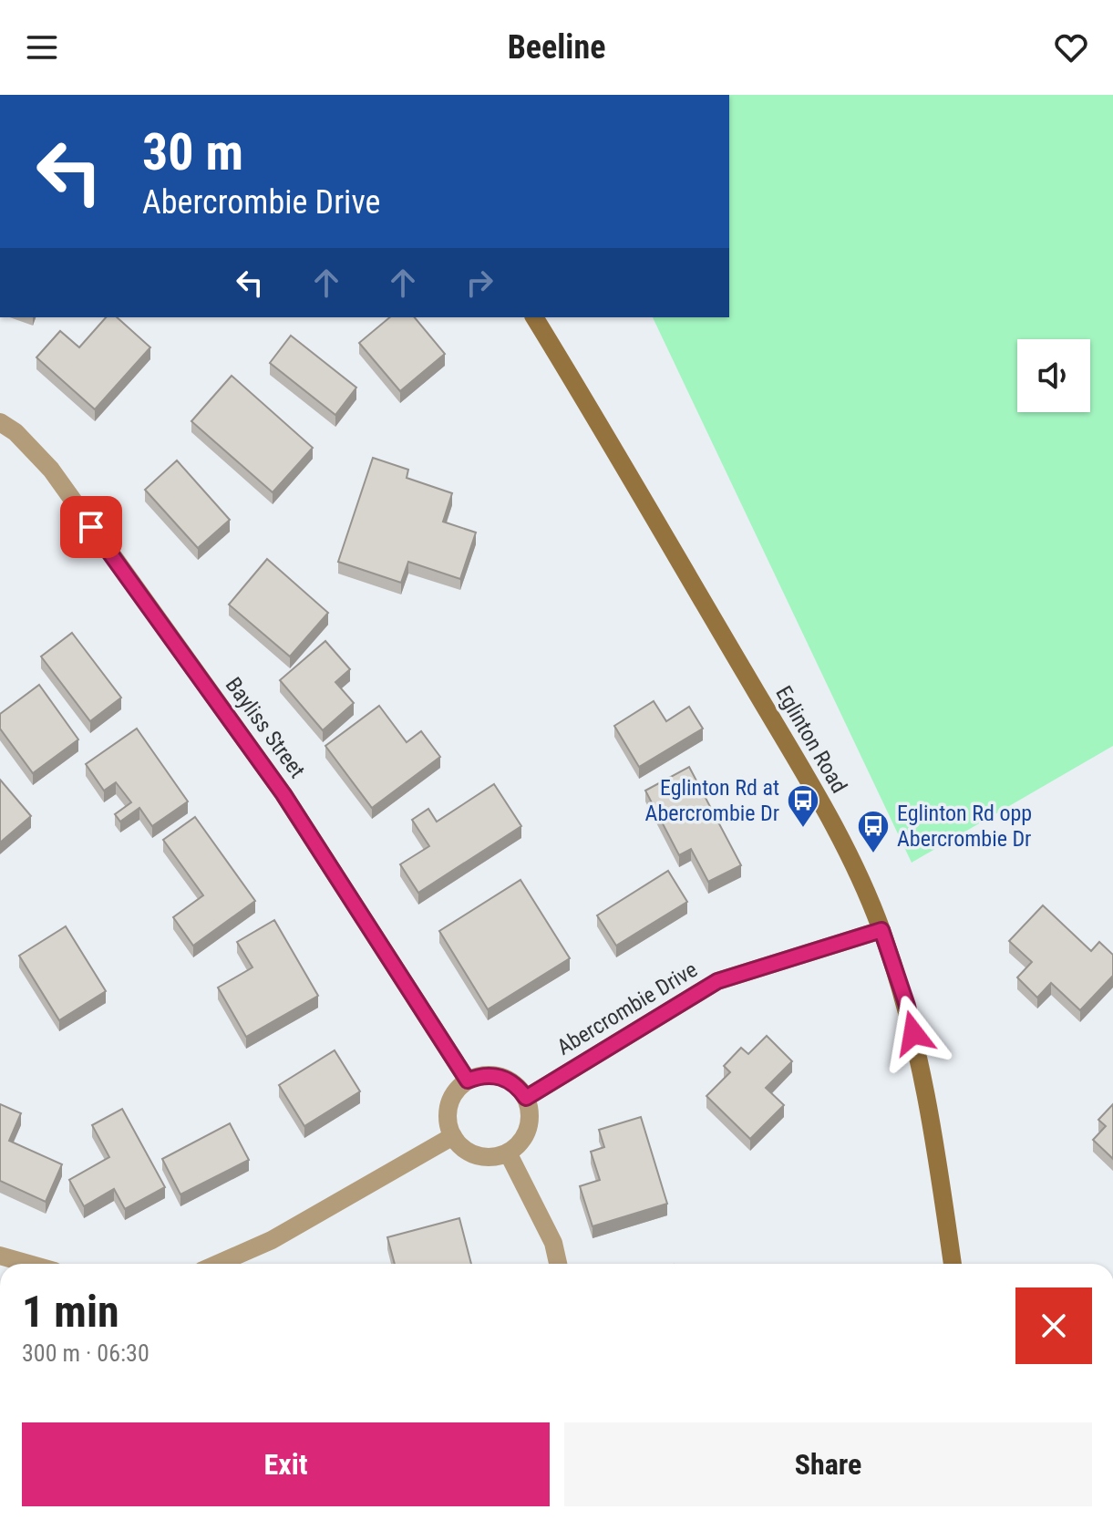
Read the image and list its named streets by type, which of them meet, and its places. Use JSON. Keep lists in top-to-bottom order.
{
  "streets": {
    "main road": ["Eglinton Road"],
    "street": ["Bayliss Street", "Abercrombie Drive"]
  },
  "crossings": [
    ["Bayliss Street", "Abercrombie Drive"],
    ["Eglinton Road", "Abercrombie Drive"]
  ],
  "places": {
    "bus stop": ["Eglinton Rd at Abercrombie Dr", "Eglinton Rd opp Abercrombie Dr"]
  },
  "page": {
    "header": "Beeline",
    "turn": ["30 m", "Abercrombie Drive"],
    "heading": ["1 min", "300 m · 06:30"],
    "buttons": ["Exit", "Share"]
  }
}
